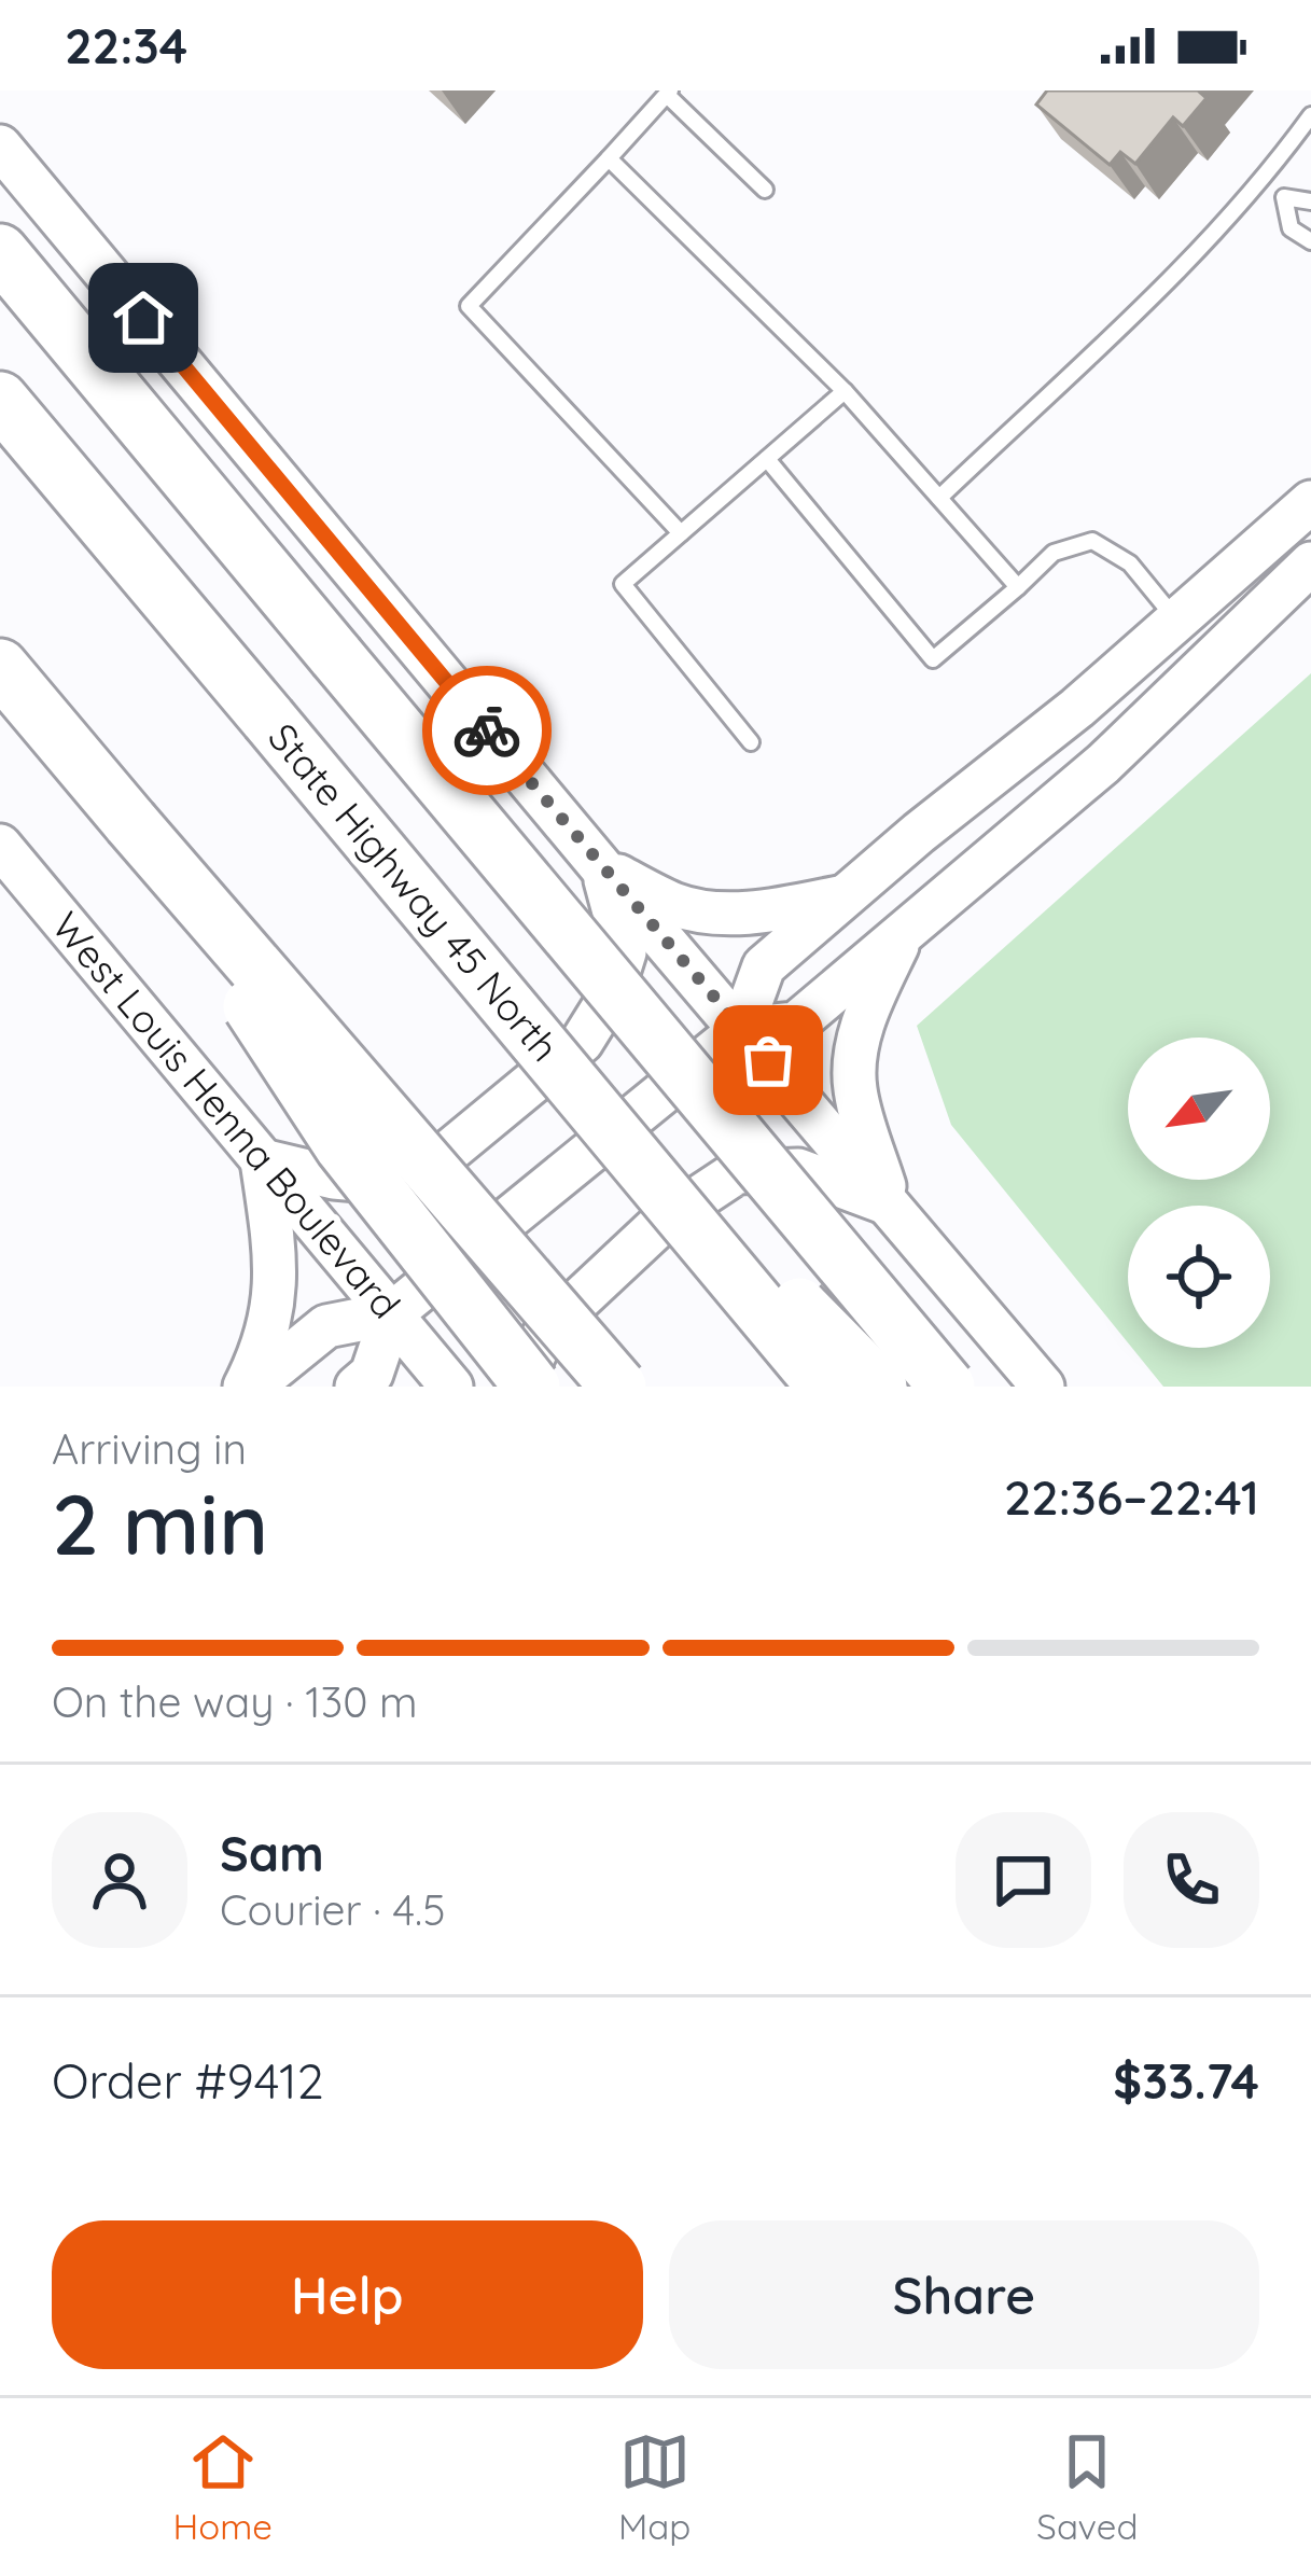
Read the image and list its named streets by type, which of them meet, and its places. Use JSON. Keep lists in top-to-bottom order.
{
  "streets": {
    "highway": ["State Highway 45 North"],
    "main road": ["West Louis Henna Boulevard"]
  },
  "north": "bottom left",
  "page": {
    "status": "22:34",
    "heading": ["2 min", "Arriving in", "22:36–22:41"],
    "panel": [
      "Sam",
      "Courier · 4.5",
      "Order #9412",
      "$33.74"
    ],
    "bar": "On the way · 130 m",
    "buttons": ["Help", "Share"],
    "tabs": ["Home", "Map", "Saved"]
  }
}
